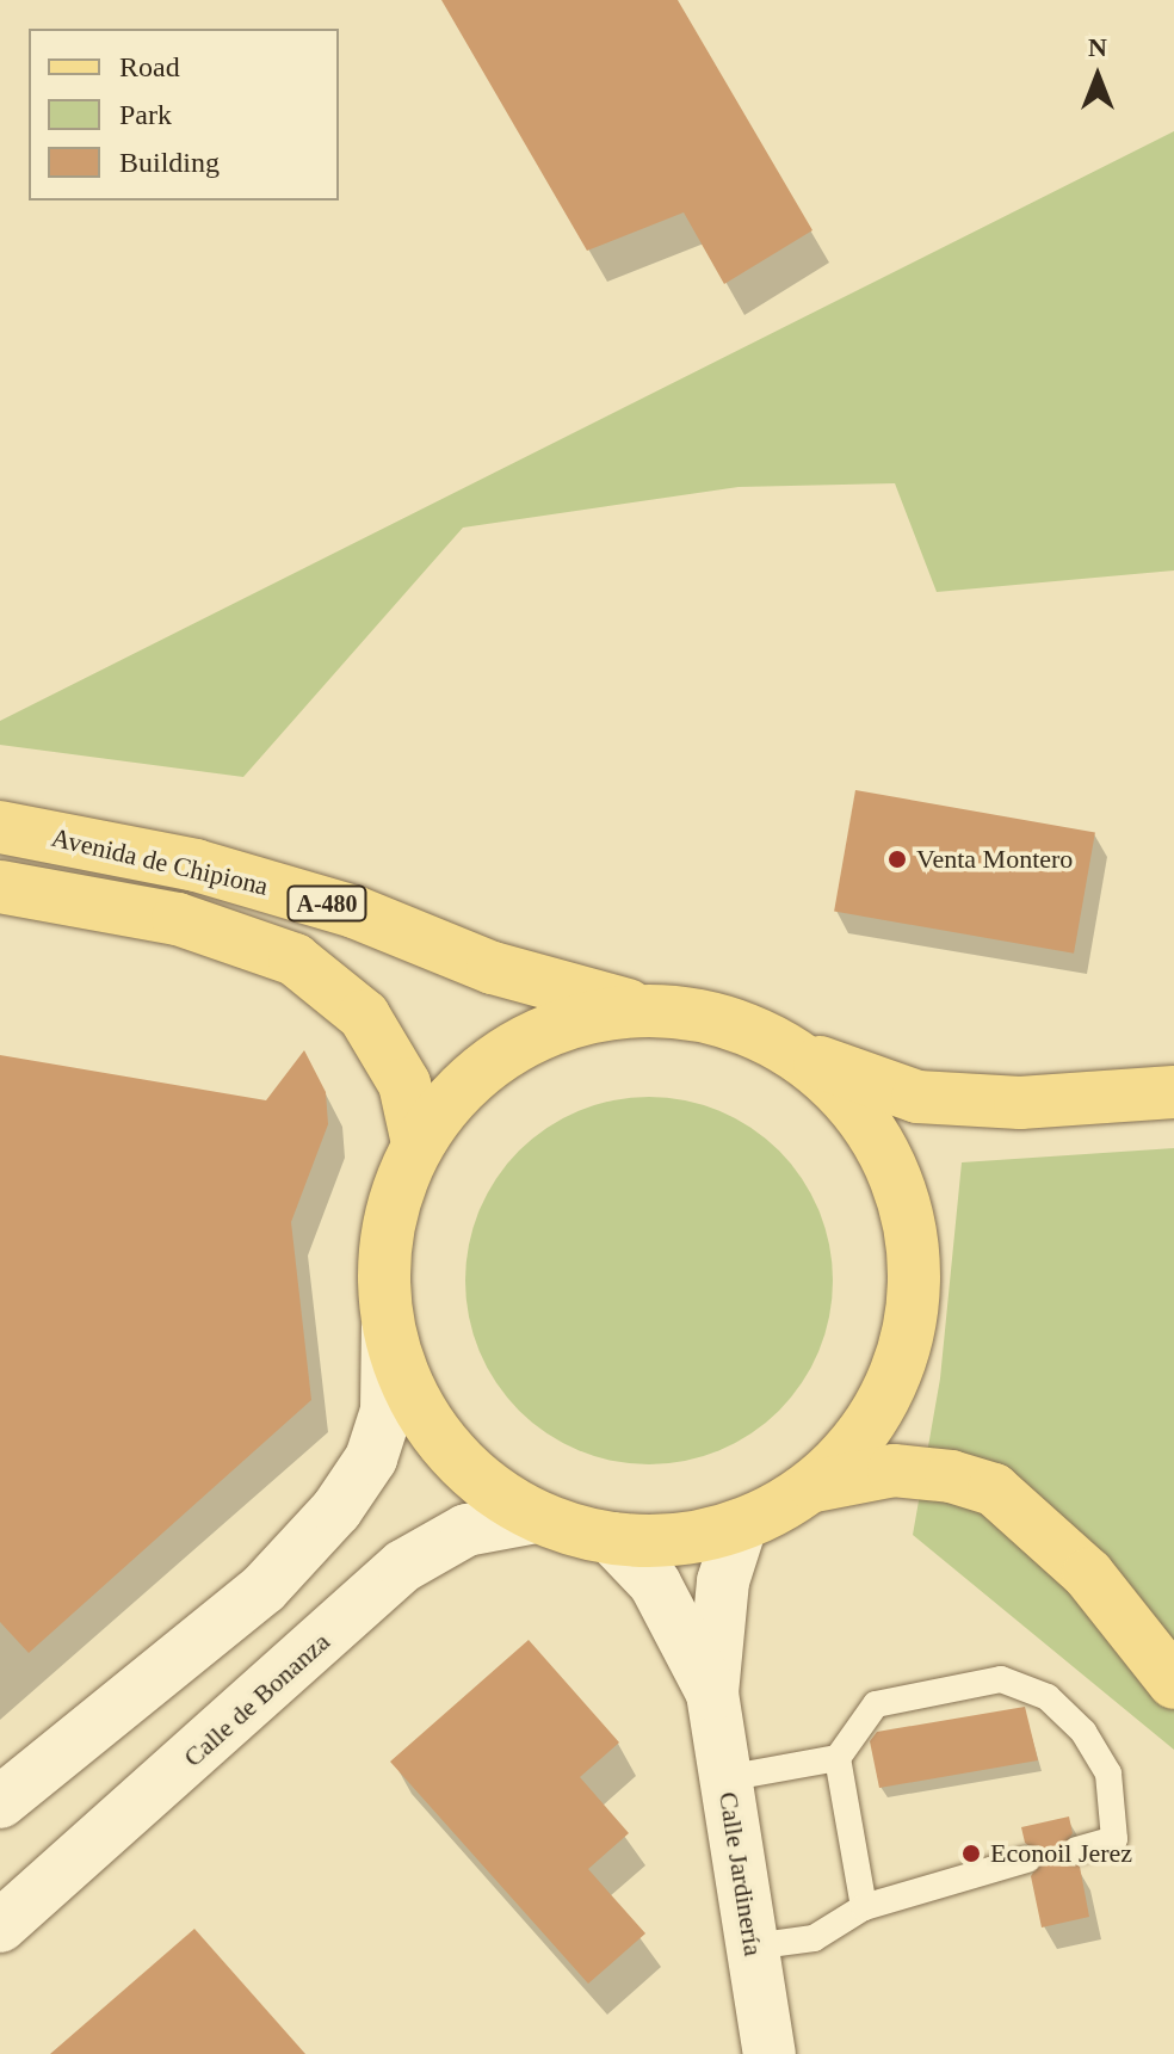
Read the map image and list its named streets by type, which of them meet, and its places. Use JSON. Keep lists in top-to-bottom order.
{
  "streets": {
    "main road": ["Avenida de Chipiona", "A-480"],
    "street": ["Calle de Bonanza", "Calle Jardinería"]
  },
  "places": ["Venta Montero", "Econoil Jerez"],
  "legend": ["Road", "Park", "Building"],
  "north": "top"
}
